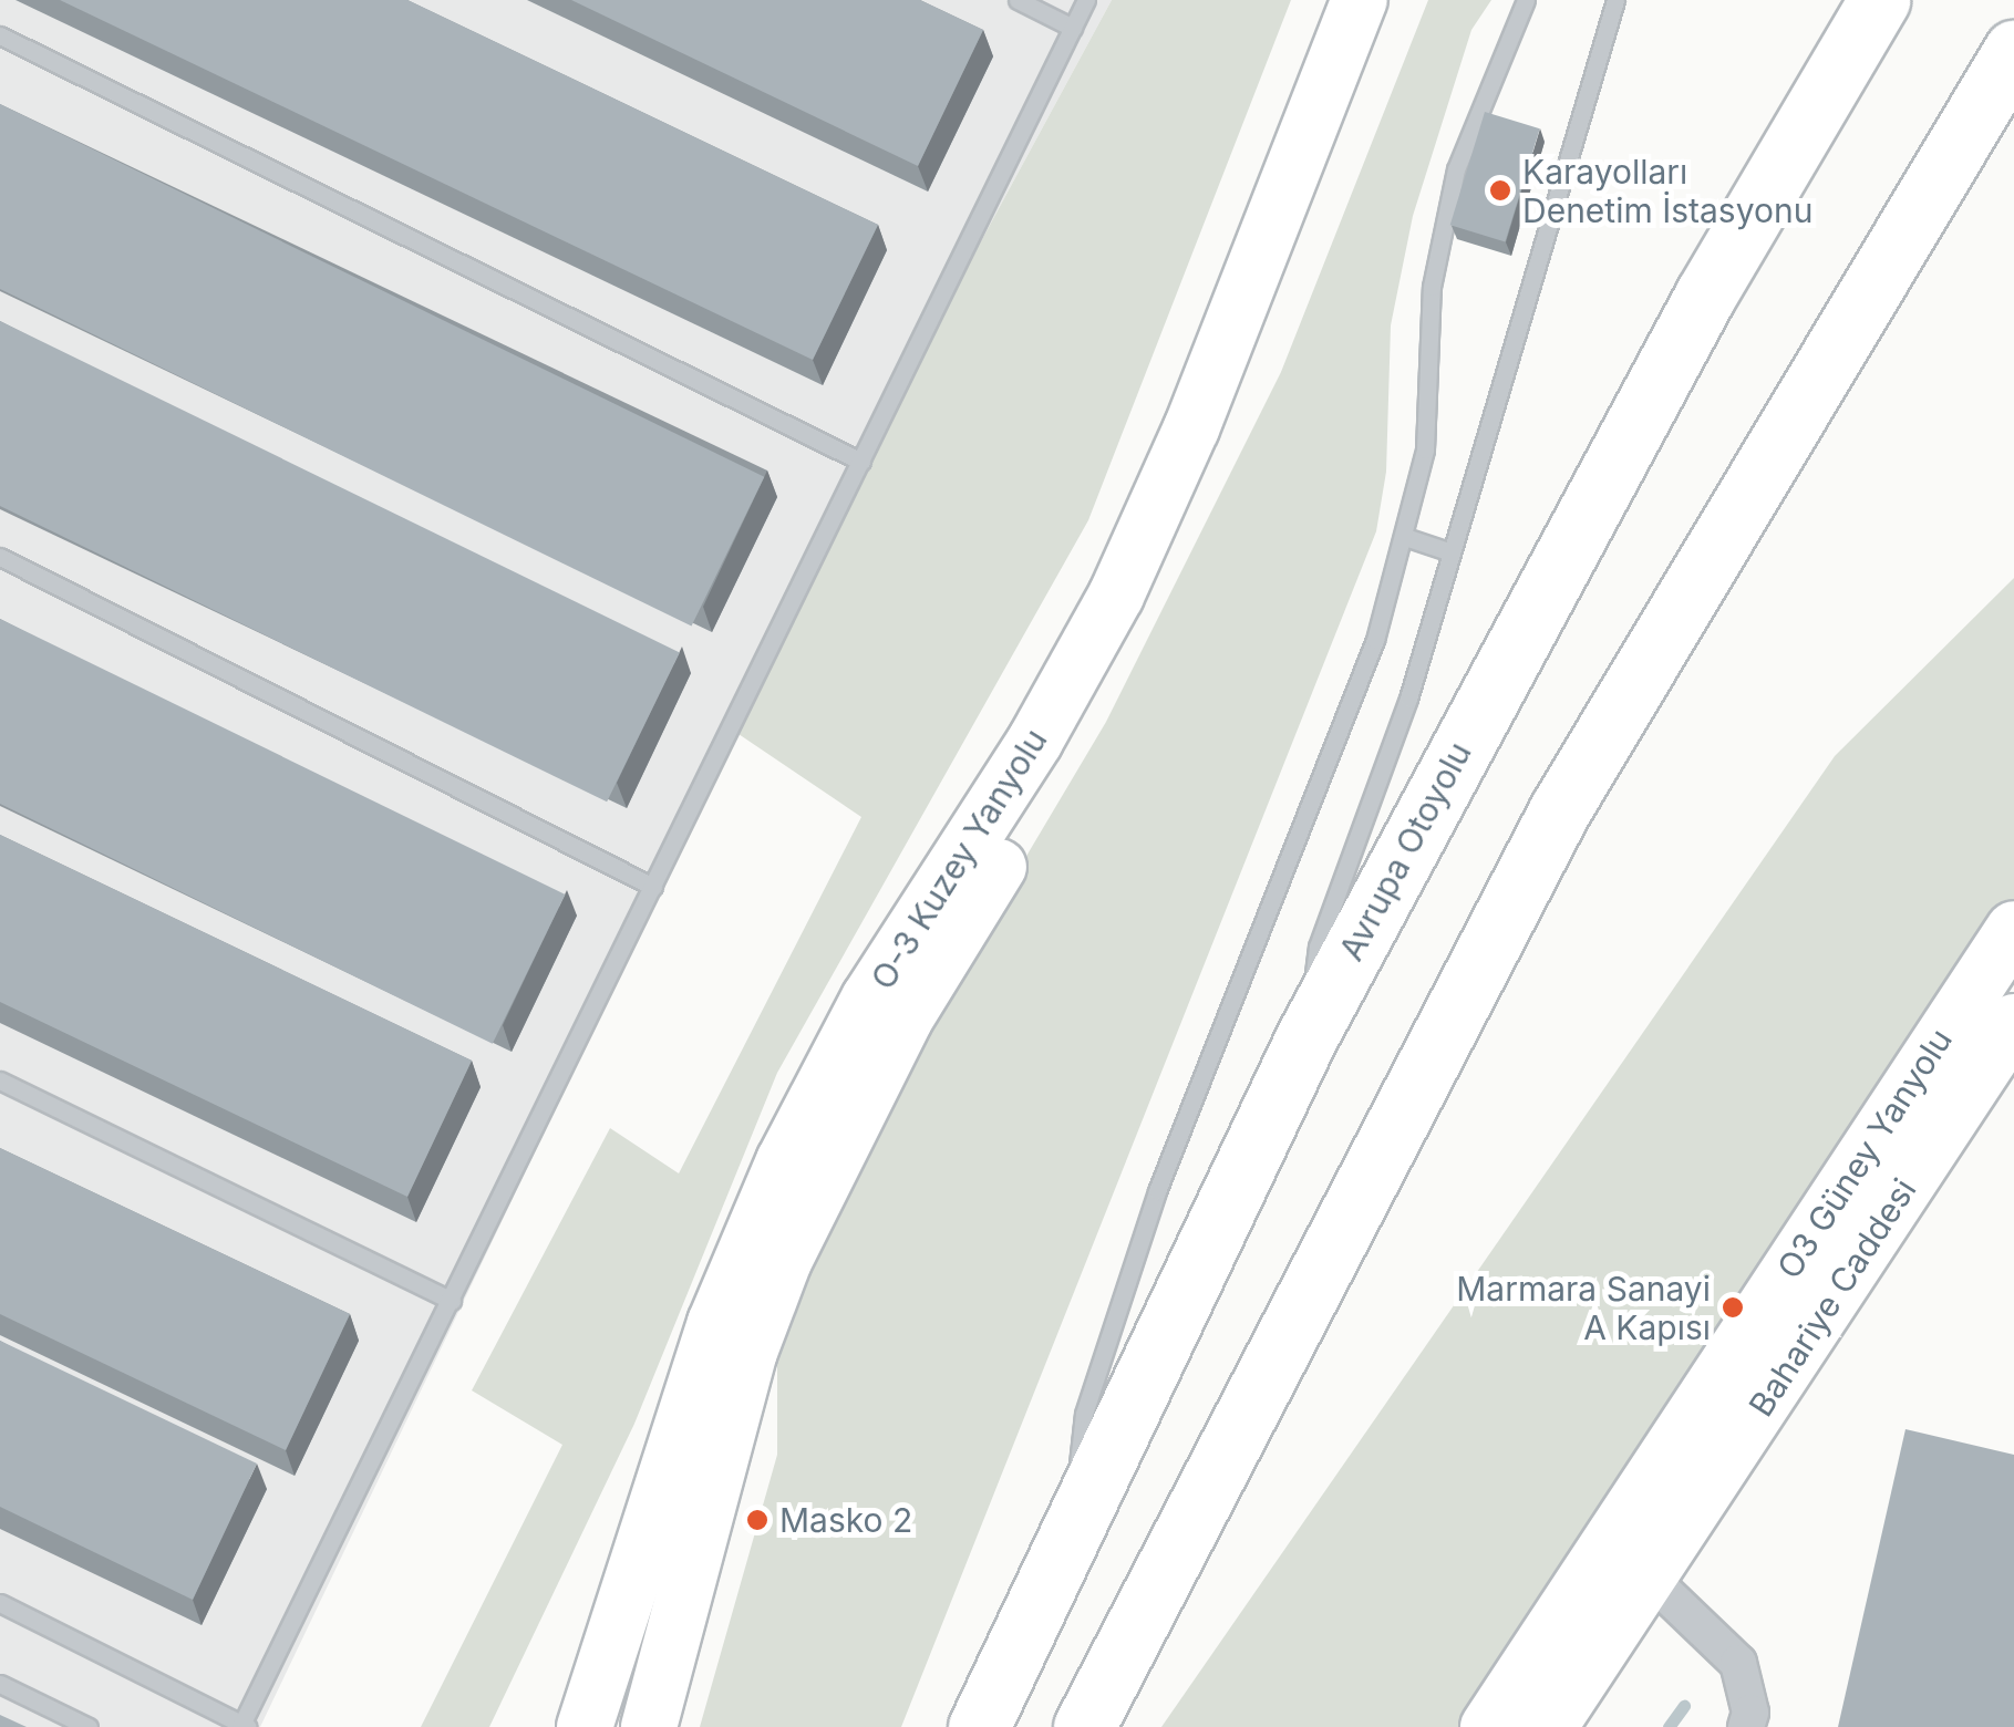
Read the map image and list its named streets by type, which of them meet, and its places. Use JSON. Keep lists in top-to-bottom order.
{
  "streets": {
    "highway": ["Avrupa Otoyolu"],
    "main road": ["O-3 Kuzey Yanyolu", "O3 Güney Yanyolu", "Bahariye Caddesi"]
  },
  "crossings": [
    ["O3 Güney Yanyolu", "Bahariye Caddesi"]
  ],
  "places": ["Karayolları Denetim İstasyonu", "Marmara Sanayi A Kapısı", "Masko 2"]
}
